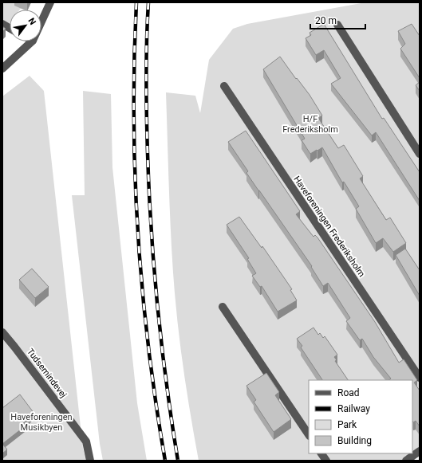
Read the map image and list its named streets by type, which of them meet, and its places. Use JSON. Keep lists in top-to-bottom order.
{
  "streets": {
    "street": ["Haveforeningen Frederiksholm", "Tudsemindevej"]
  },
  "parks": ["H/F Frederiksholm", "Haveforeningen Musikbyen"],
  "legend": [
    "Road",
    "Railway",
    "Park",
    "Building"
  ],
  "scale_bar": "20 m",
  "north": "top right"
}
